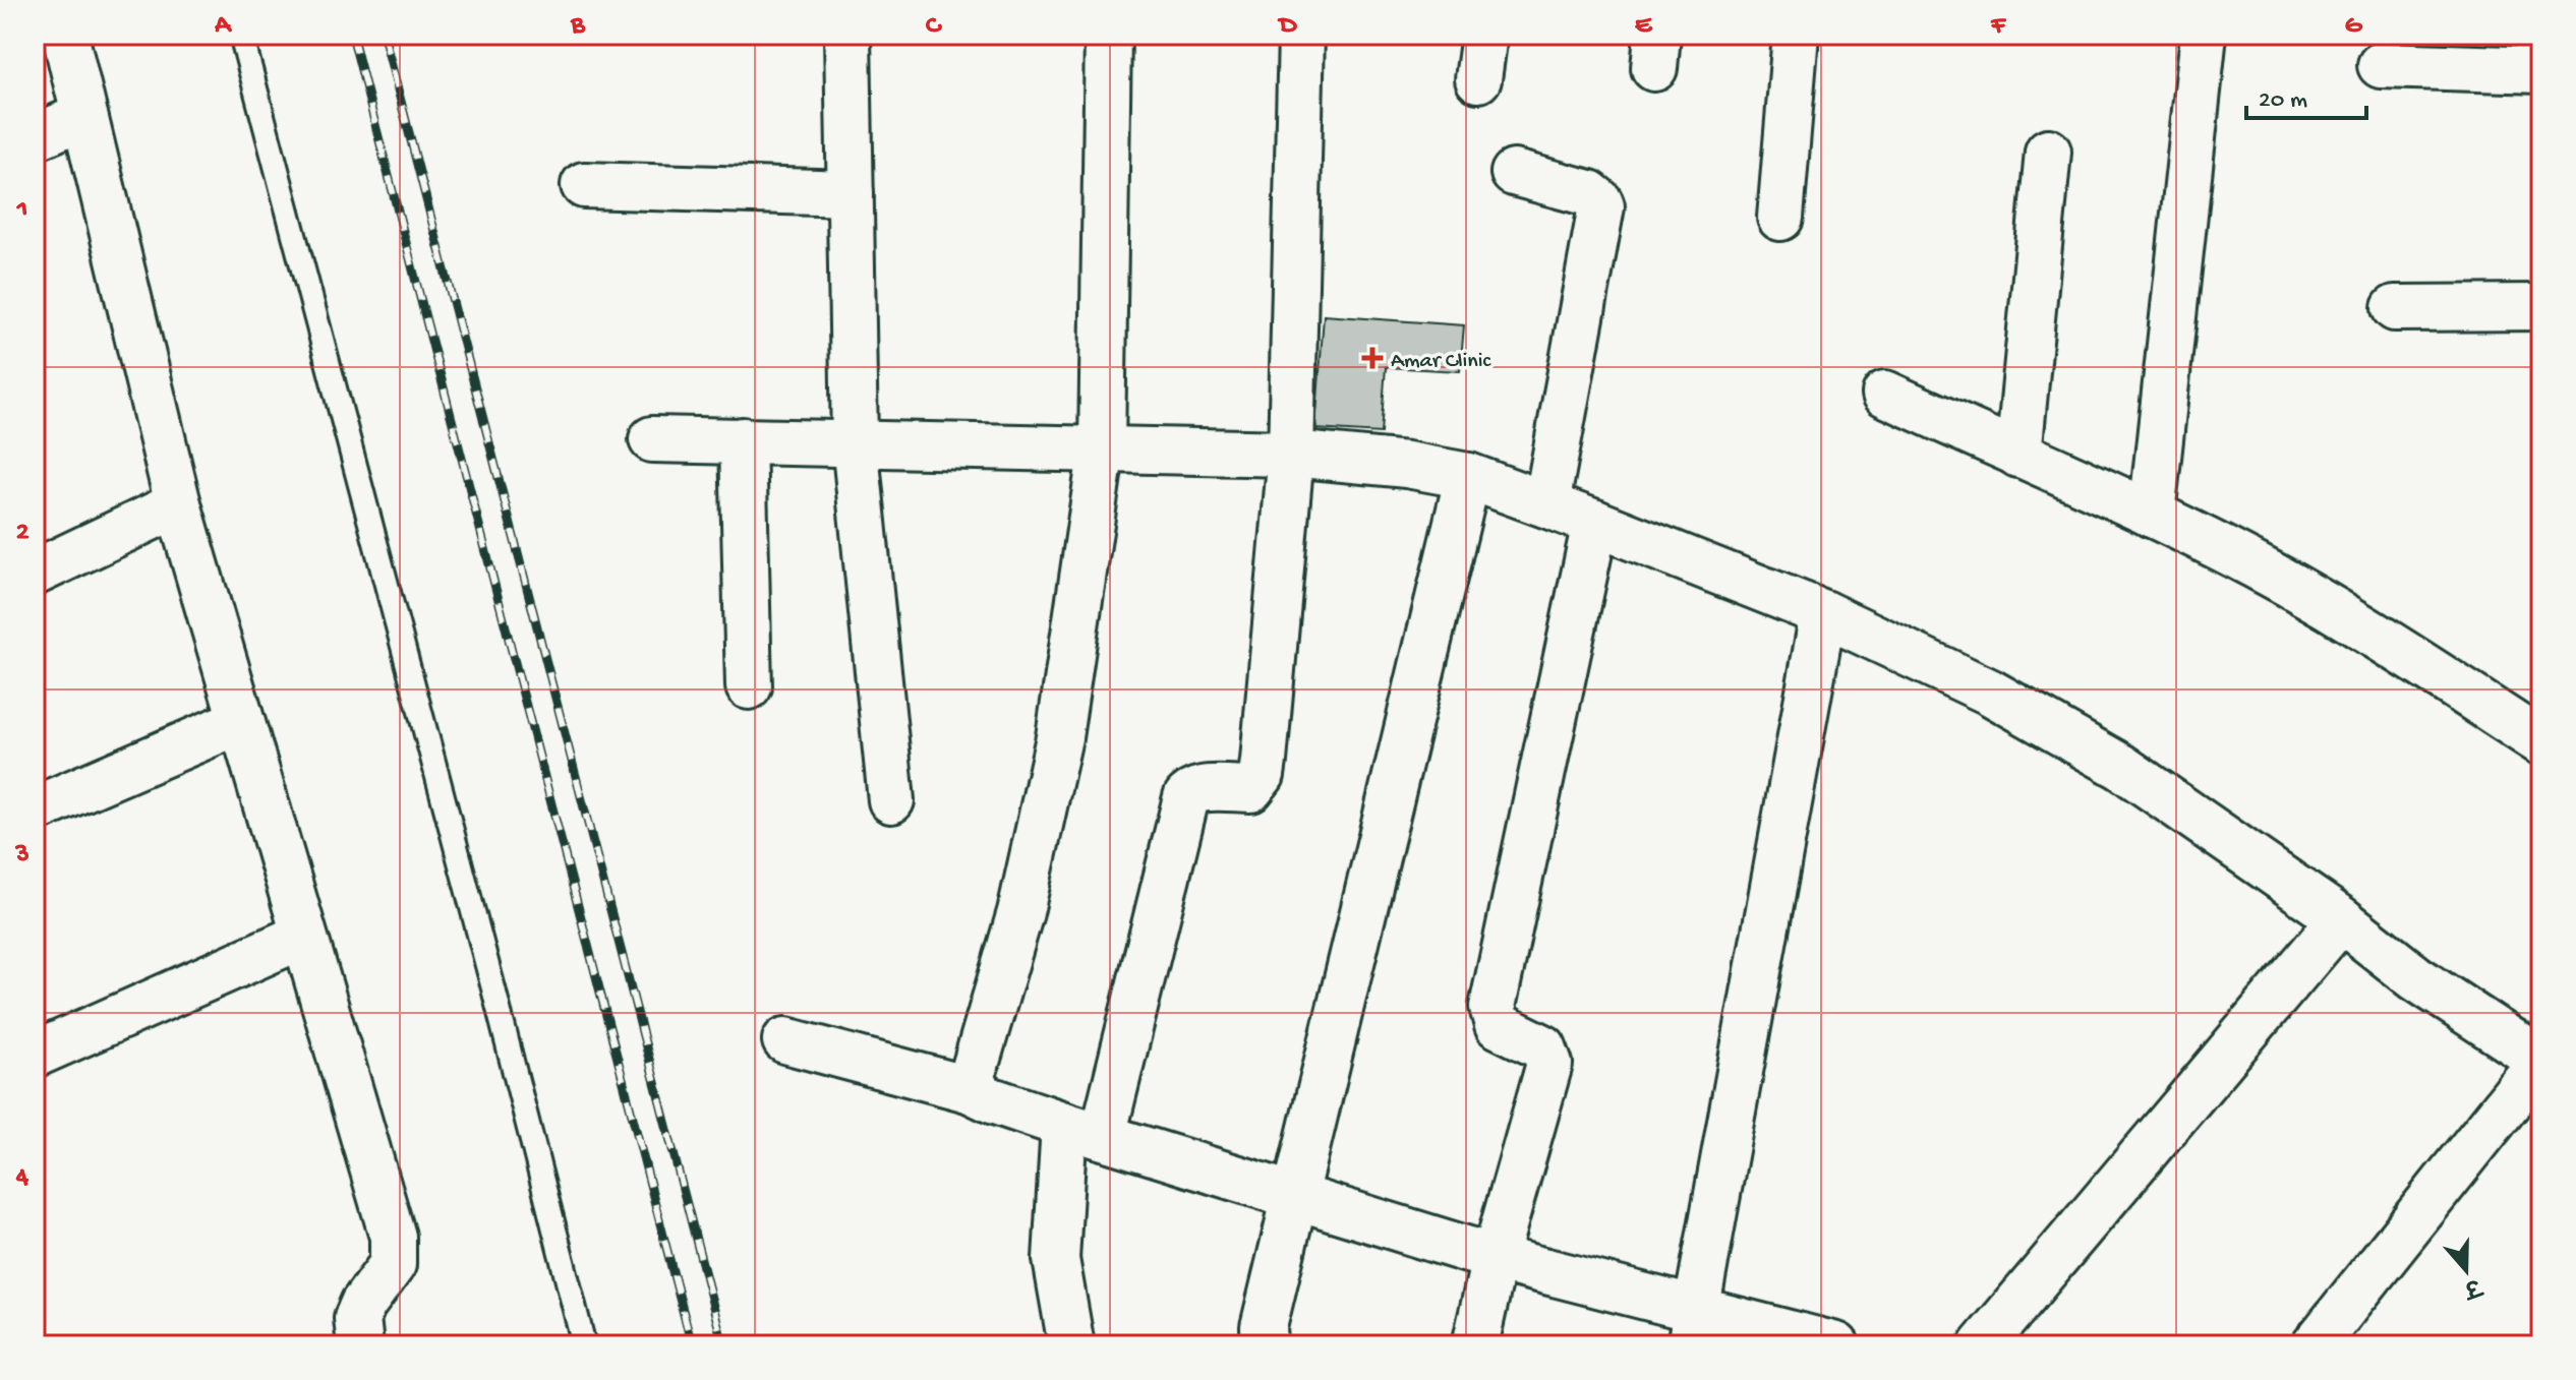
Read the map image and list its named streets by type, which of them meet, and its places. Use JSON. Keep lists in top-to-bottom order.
{
  "places": {
    "health": ["Amar Clinic"]
  },
  "scale_bar": "20 m",
  "north": "bottom",
  "grid": {
    "columns": [
      "A",
      "B",
      "C",
      "D",
      "E",
      "F",
      "G"
    ],
    "rows": [
      "1",
      "2",
      "3",
      "4"
    ]
  }
}
